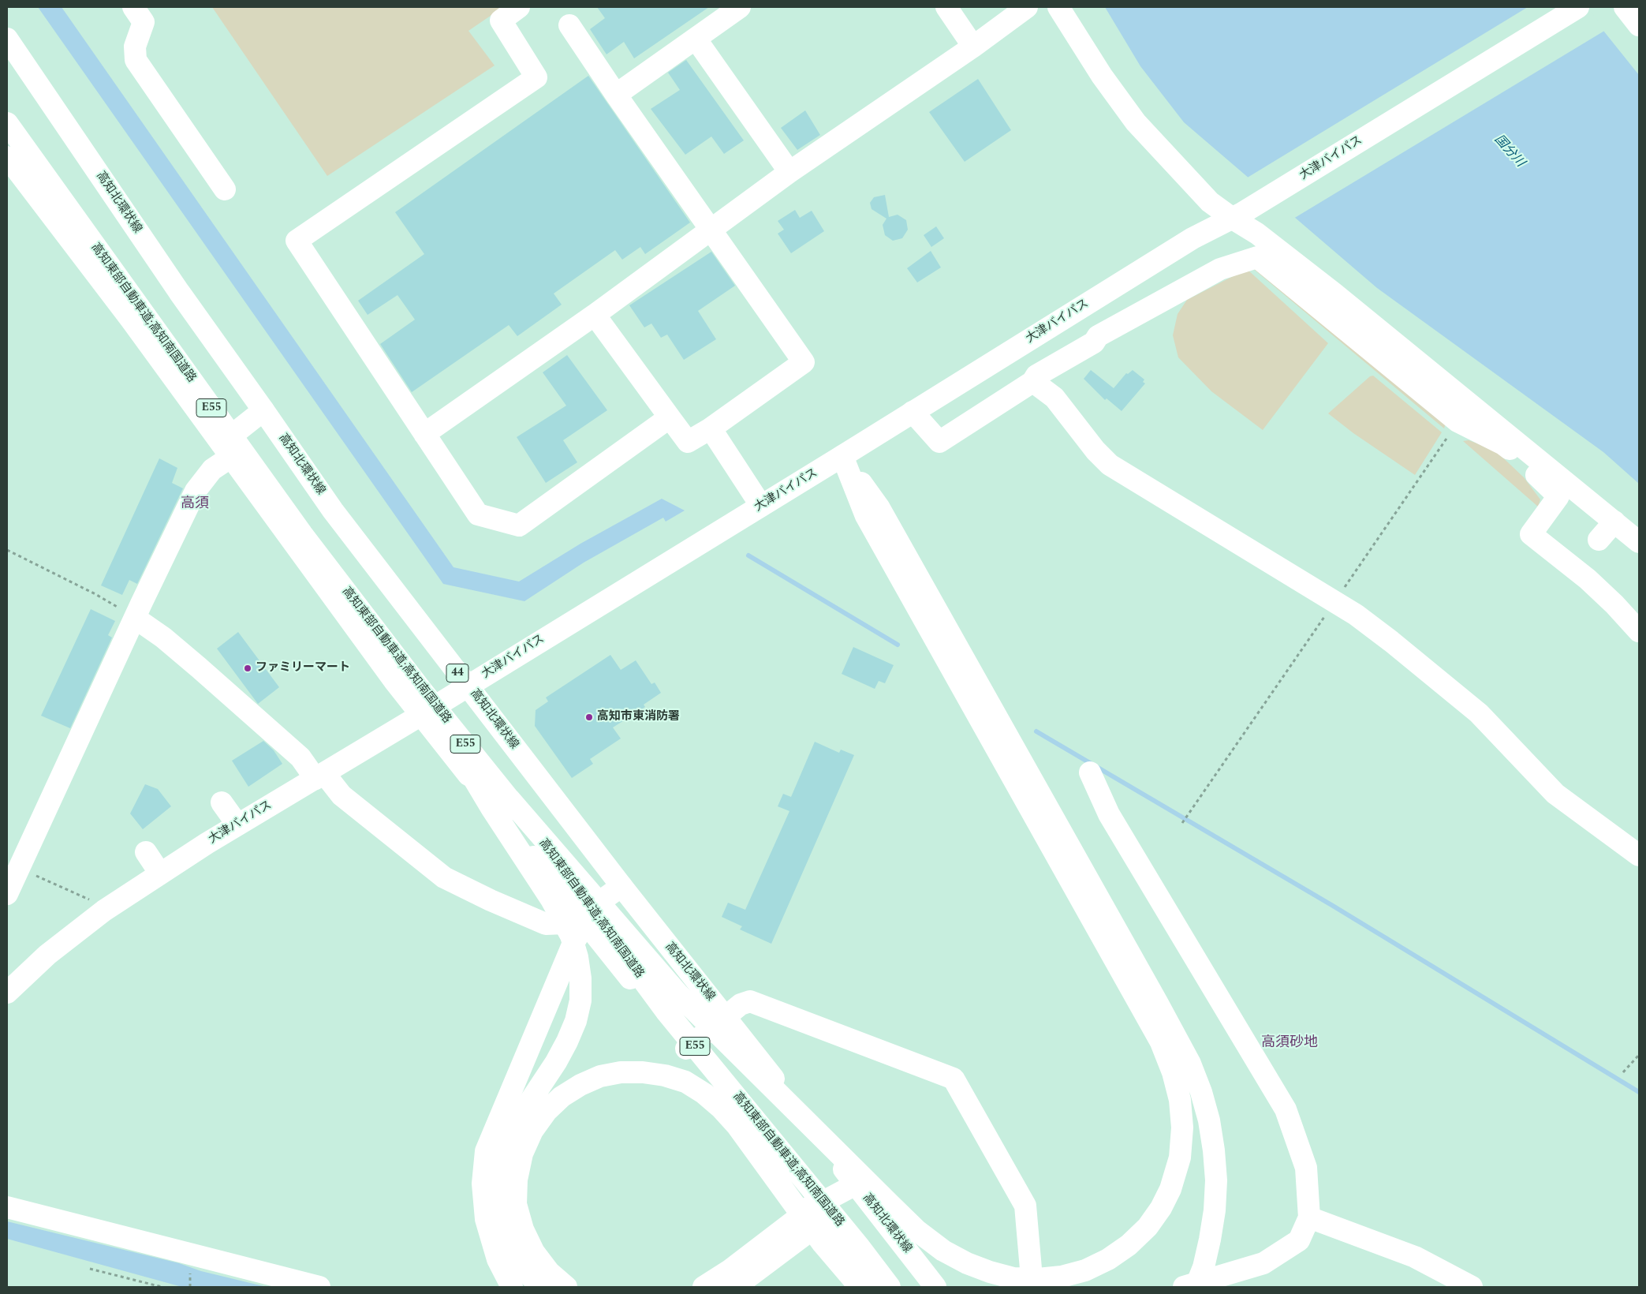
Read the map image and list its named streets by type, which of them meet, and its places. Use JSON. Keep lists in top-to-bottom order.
{
  "streets": {
    "main road": [
      "大津バイパス",
      "高知北環状線",
      "高知東部自動車道;高知南国道路",
      "E55",
      "44"
    ]
  },
  "crossings": [
    ["大津バイパス", "高知北環状線"]
  ],
  "districts": ["高須", "高須砂地"],
  "water": ["国分川"],
  "places": ["ファミリーマート", "高知市東消防署"]
}
